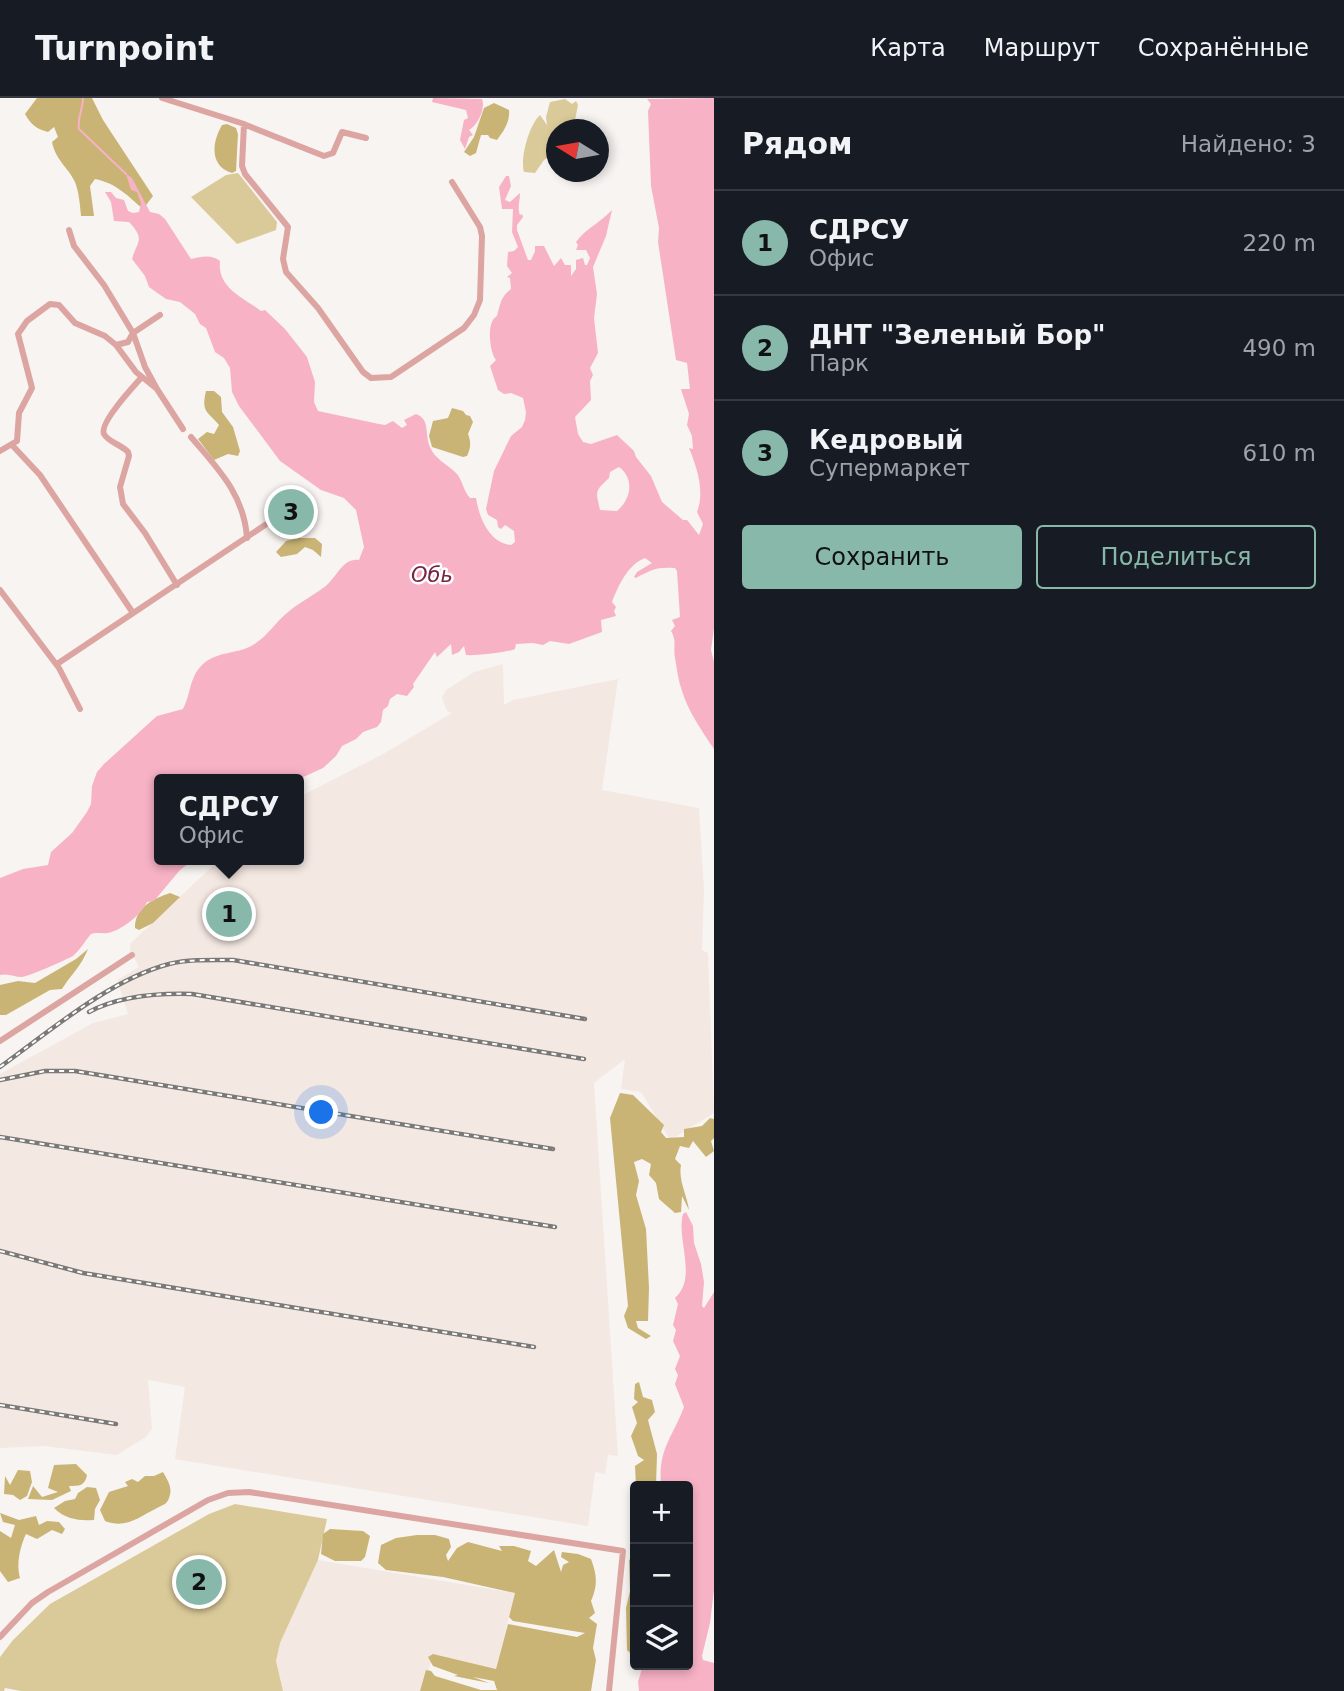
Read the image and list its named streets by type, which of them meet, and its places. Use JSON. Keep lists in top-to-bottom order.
{
  "water": ["Обь"],
  "north": "left",
  "page": {
    "header": "Turnpoint",
    "nav": ["Карта", "Маршрут", "Сохранённые"],
    "heading": ["Рядом", "Найдено: 3"],
    "list": [
      {
        "mark": "1",
        "name": "СДРСУ",
        "note": "Офис",
        "value": "220 m"
      },
      {
        "mark": "2",
        "name": "ДНТ \"Зеленый Бор\"",
        "note": "Парк",
        "value": "490 m"
      },
      {
        "mark": "3",
        "name": "Кедровый",
        "note": "Супермаркет",
        "value": "610 m"
      }
    ],
    "pins": ["3", "1", "2"],
    "buttons": ["Сохранить", "Поделиться"],
    "popup": ["СДРСУ", "Офис"],
    "map_buttons": ["+", "−"]
  }
}
